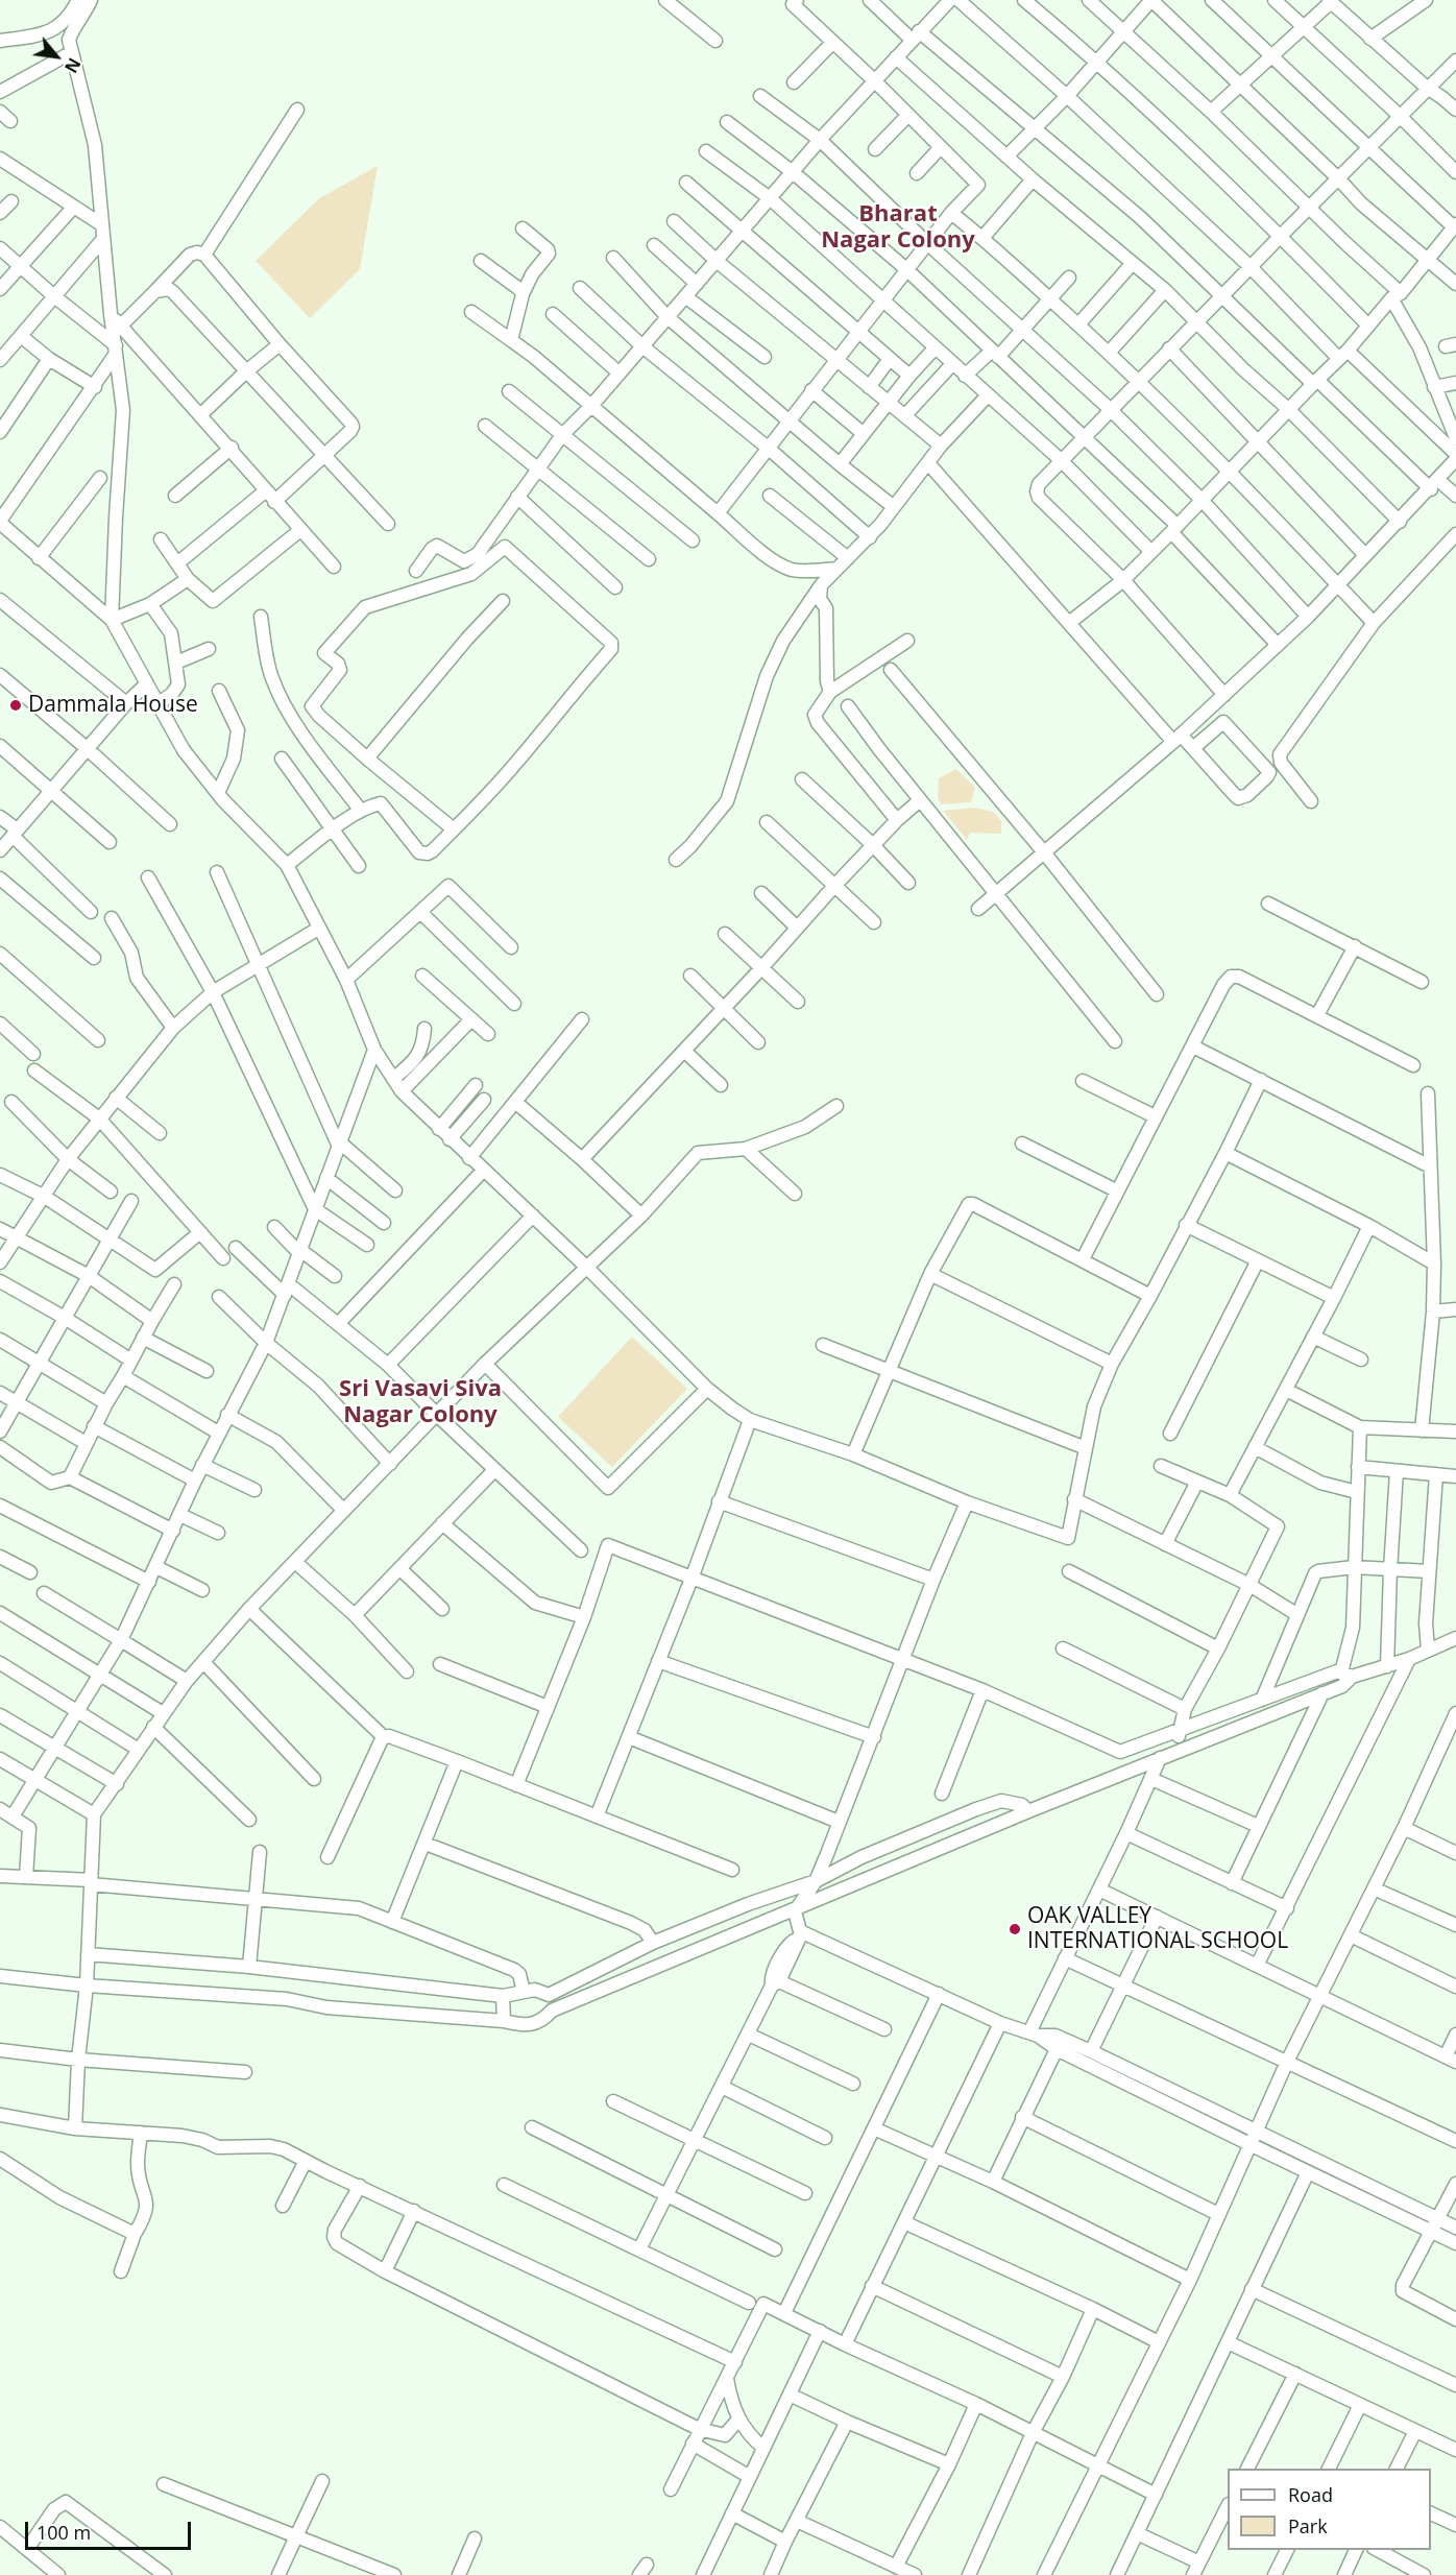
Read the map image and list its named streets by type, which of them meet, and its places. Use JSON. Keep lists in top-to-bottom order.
{
  "districts": ["Bharat Nagar Colony", "Sri Vasavi Siva Nagar Colony"],
  "places": ["Dammala House", "OAK VALLEY INTERNATIONAL SCHOOL"],
  "legend": ["Road", "Park"],
  "scale_bar": "100 m",
  "north": "bottom right"
}
